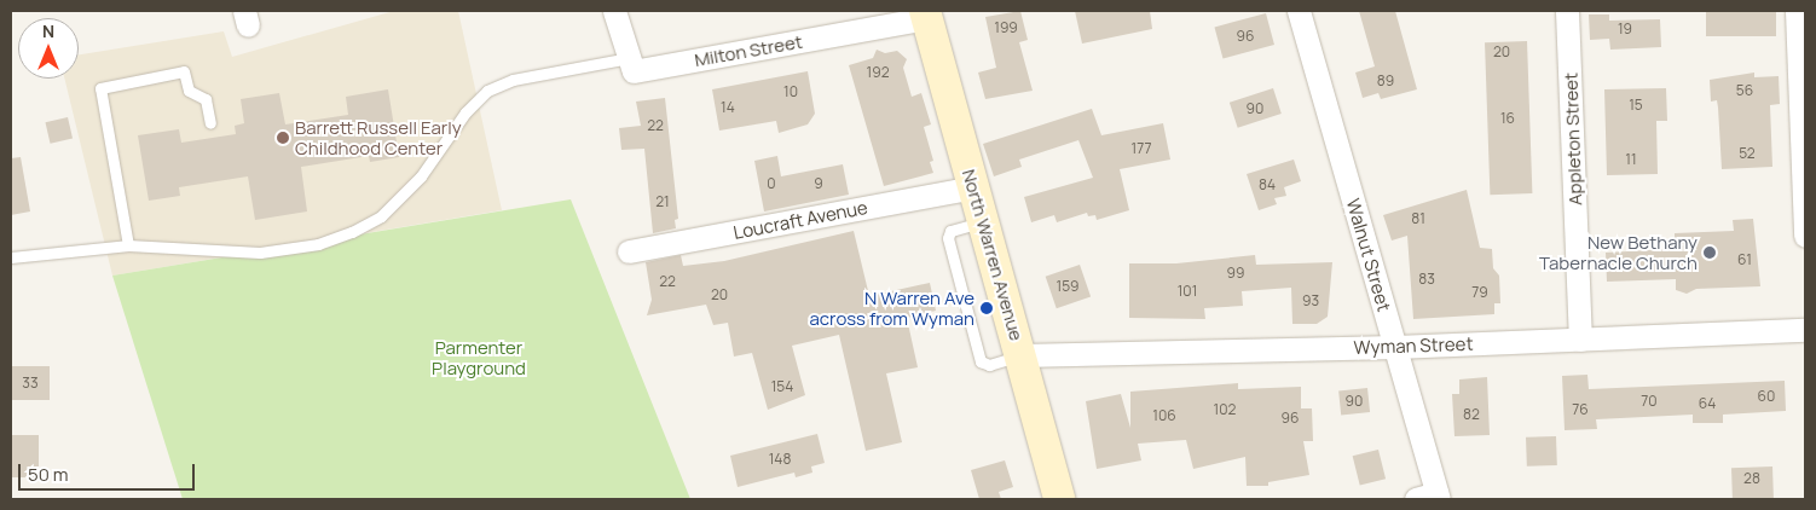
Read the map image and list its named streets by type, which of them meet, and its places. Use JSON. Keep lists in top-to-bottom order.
{
  "streets": {
    "street": [
      "Milton Street",
      "Appleton Street",
      "Loucraft Avenue",
      "North Warren Avenue",
      "Walnut Street",
      "Wyman Street"
    ]
  },
  "crossings": [
    ["Milton Street", "North Warren Avenue"],
    ["Appleton Street", "Wyman Street"],
    ["Loucraft Avenue", "North Warren Avenue"],
    ["North Warren Avenue", "Wyman Street"],
    ["Walnut Street", "Wyman Street"]
  ],
  "parks": ["Parmenter Playground"],
  "places": ["Barrett Russell Early Childhood Center", "New Bethany Tabernacle Church", "N Warren Ave across from Wyman"],
  "house_numbers": [
    "199",
    "19",
    "96",
    "20",
    "192",
    "89",
    "56",
    "10",
    "15",
    "14",
    "90",
    "16",
    "22",
    "177",
    "52",
    "11",
    "0",
    "9",
    "84",
    "21",
    "81",
    "61",
    "99",
    "83",
    "22",
    "159",
    "101",
    "79",
    "20",
    "93",
    "33",
    "154",
    "60",
    "90",
    "70",
    "64",
    "102",
    "76",
    "82",
    "106",
    "96",
    "148",
    "28"
  ],
  "scale_bar": "50 m",
  "north": "top"
}
